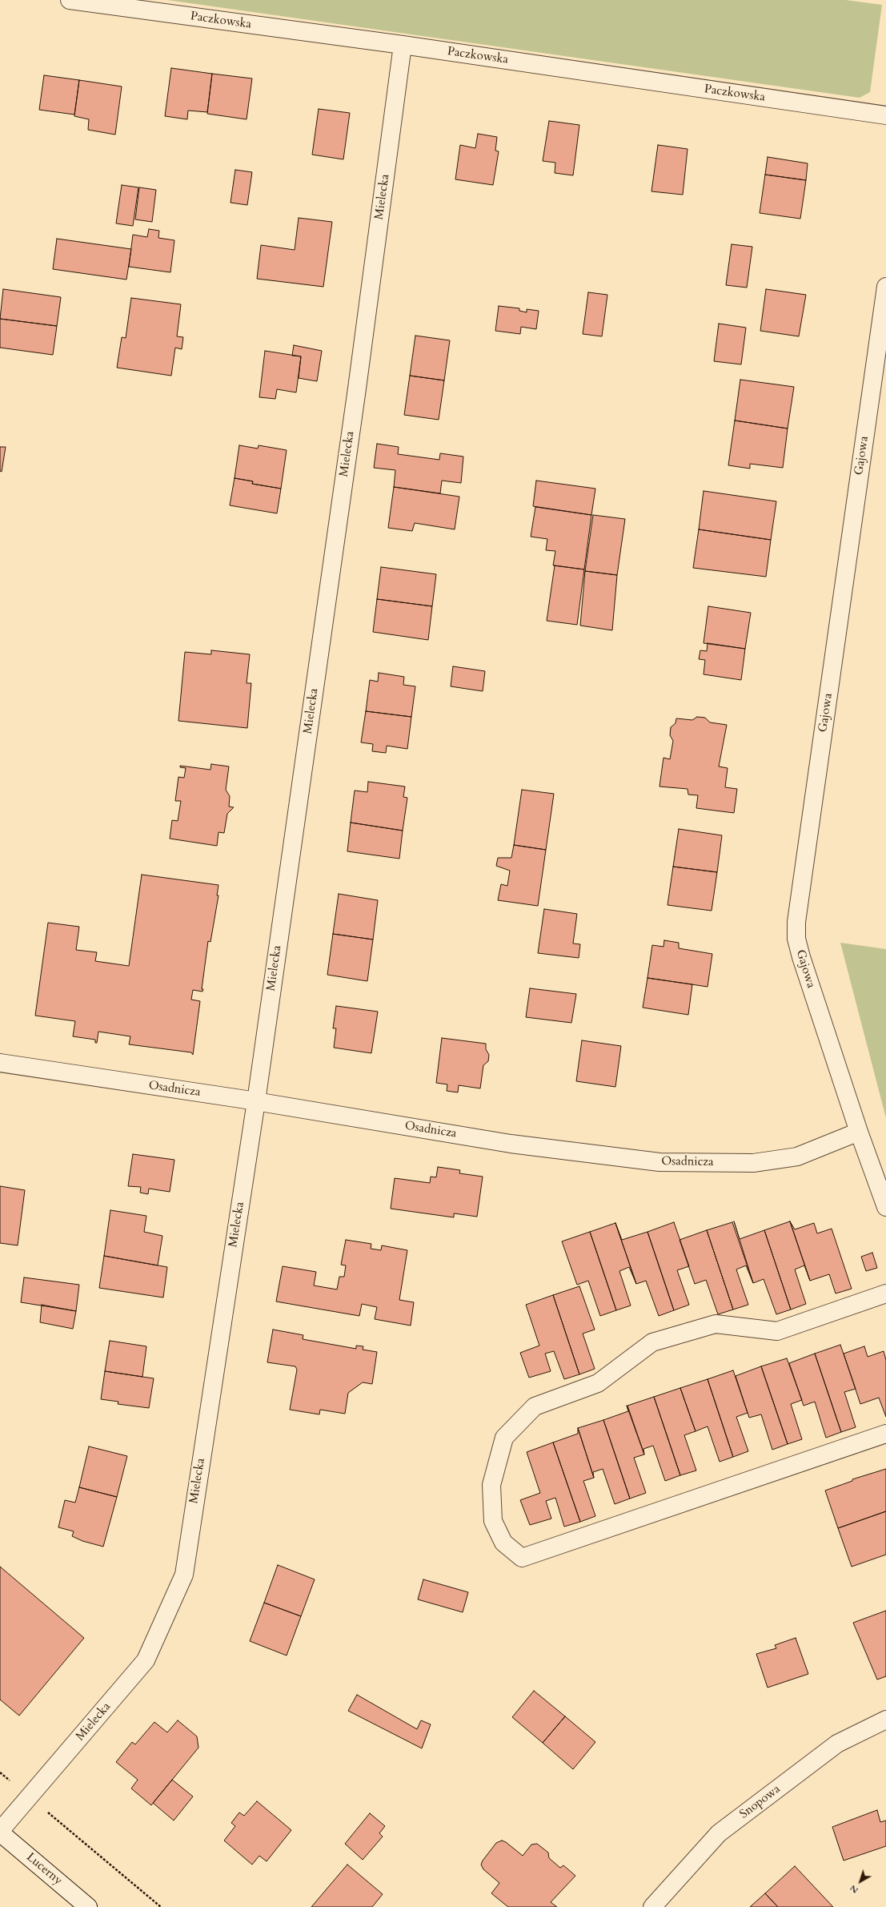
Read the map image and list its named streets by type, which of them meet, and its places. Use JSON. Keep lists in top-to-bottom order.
{
  "streets": {
    "street": [
      "Paczkowska",
      "Mielecka",
      "Gajowa",
      "Osadnicza",
      "Snopowa",
      "Lucerny"
    ]
  },
  "crossings": [
    ["Paczkowska", "Mielecka"],
    ["Mielecka", "Osadnicza"],
    ["Mielecka", "Lucerny"],
    ["Gajowa", "Osadnicza"]
  ],
  "north": "bottom left"
}
